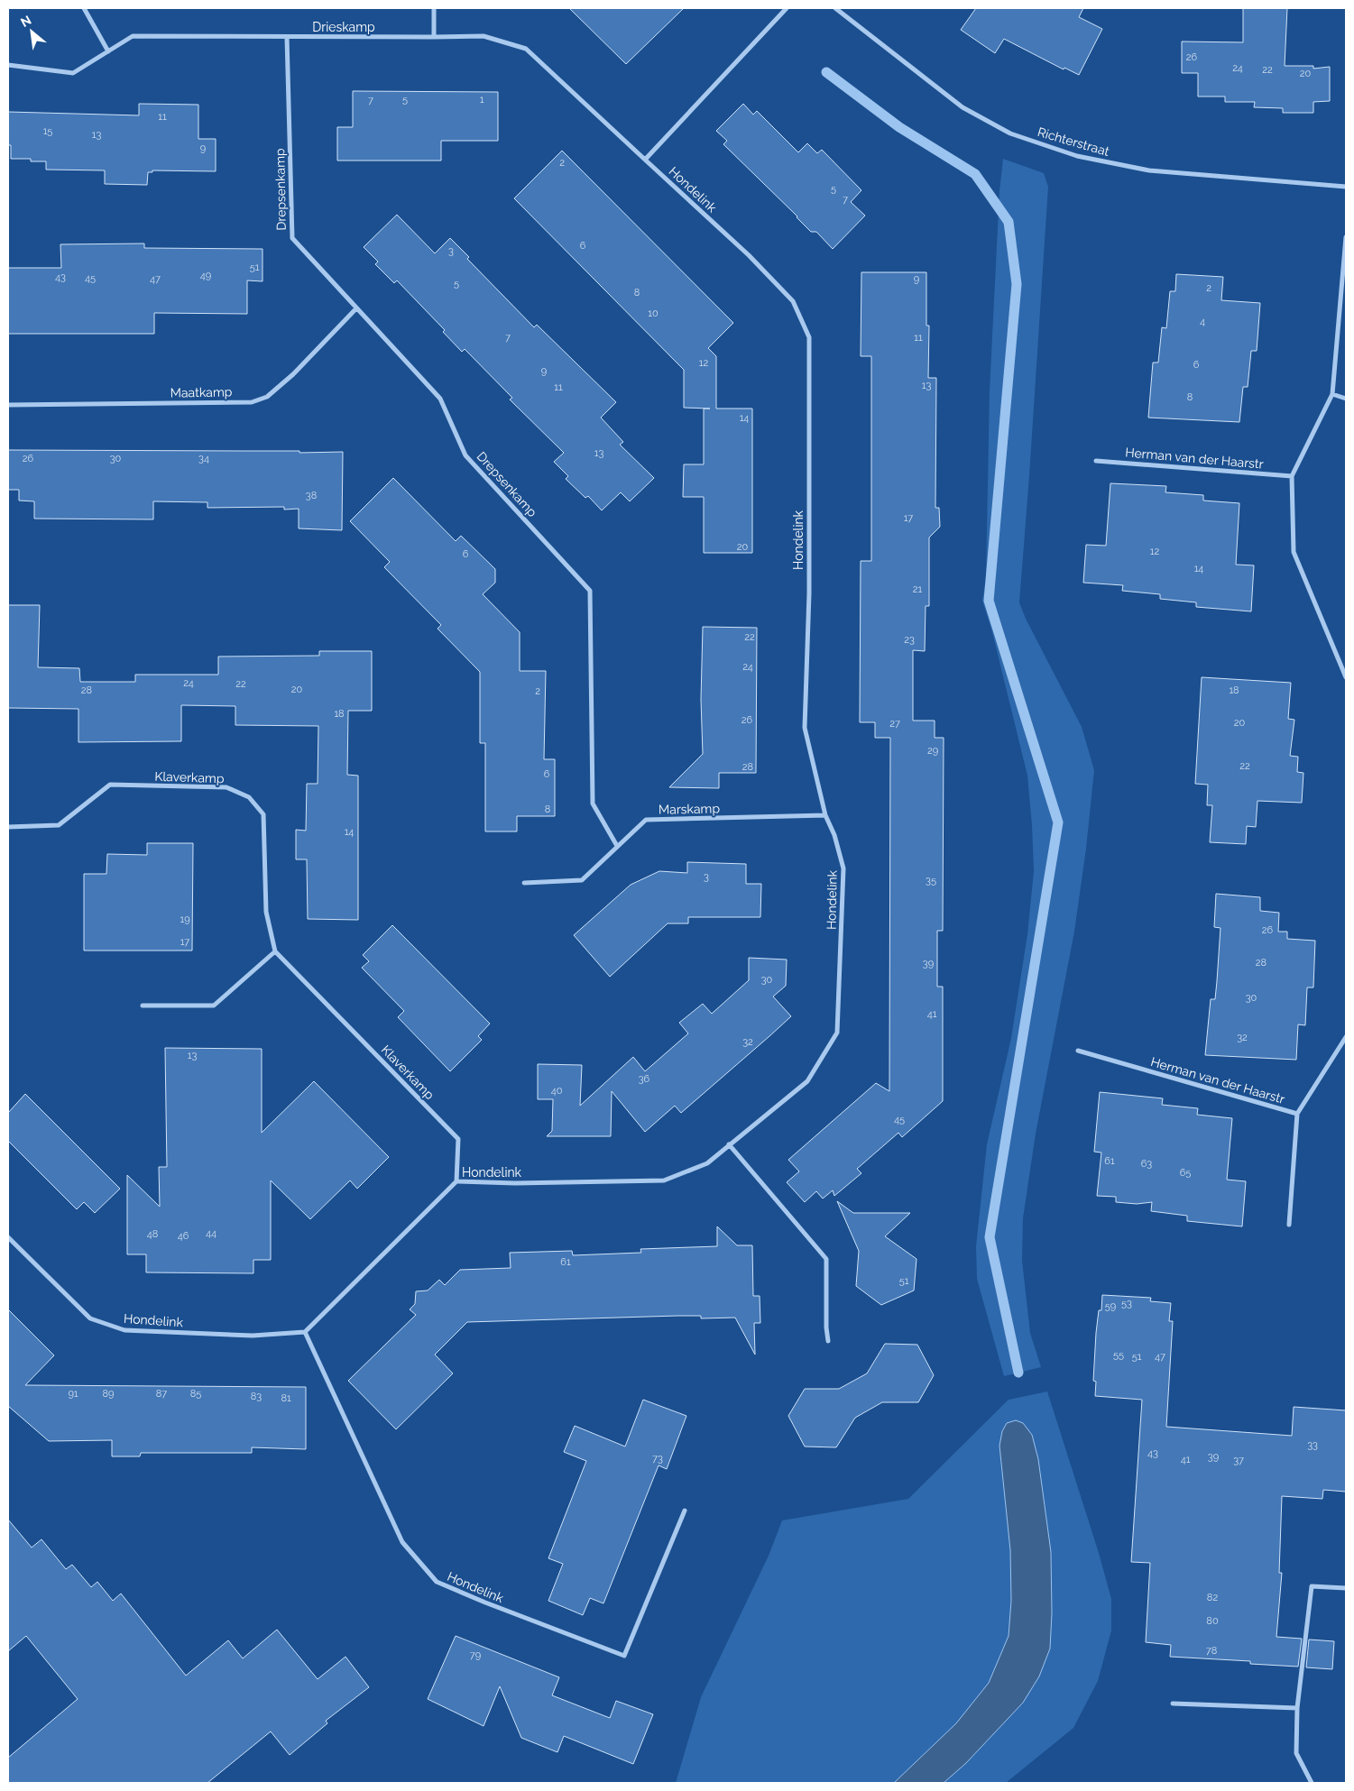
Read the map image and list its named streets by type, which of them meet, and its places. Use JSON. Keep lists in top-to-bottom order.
{
  "streets": {
    "street": [
      "Drieskamp",
      "Richterstraat",
      "Drepsenkamp",
      "Hondelink",
      "Maatkamp",
      "Herman van der Haarstr",
      "Klaverkamp",
      "Marskamp"
    ]
  },
  "crossings": [
    ["Drieskamp", "Drepsenkamp"],
    ["Drieskamp", "Hondelink"],
    ["Drepsenkamp", "Maatkamp"],
    ["Drepsenkamp", "Marskamp"],
    ["Hondelink", "Klaverkamp"],
    ["Hondelink", "Marskamp"]
  ],
  "house_numbers": [
    "26",
    "24",
    "22",
    "20",
    "5",
    "1",
    "7",
    "11",
    "15",
    "13",
    "9",
    "2",
    "5",
    "7",
    "6",
    "3",
    "51",
    "49",
    "43",
    "45",
    "47",
    "9",
    "5",
    "2",
    "8",
    "10",
    "4",
    "7",
    "11",
    "12",
    "6",
    "9",
    "13",
    "11",
    "8",
    "14",
    "13",
    "26",
    "30",
    "34",
    "38",
    "17",
    "20",
    "12",
    "6",
    "14",
    "21",
    "22",
    "23",
    "24",
    "24",
    "22",
    "20",
    "28",
    "18",
    "2",
    "18",
    "26",
    "20",
    "27",
    "29",
    "22",
    "28",
    "6",
    "8",
    "14",
    "3",
    "35",
    "19",
    "26",
    "17",
    "28",
    "39",
    "30",
    "30",
    "41",
    "32",
    "32",
    "13",
    "36",
    "40",
    "45",
    "61",
    "63",
    "65",
    "44",
    "48",
    "46",
    "61",
    "51",
    "53",
    "59",
    "55",
    "51",
    "47",
    "91",
    "89",
    "87",
    "85",
    "83",
    "81",
    "33",
    "43",
    "39",
    "73",
    "41",
    "37",
    "82",
    "80",
    "78",
    "79"
  ],
  "north": "top left"
}
